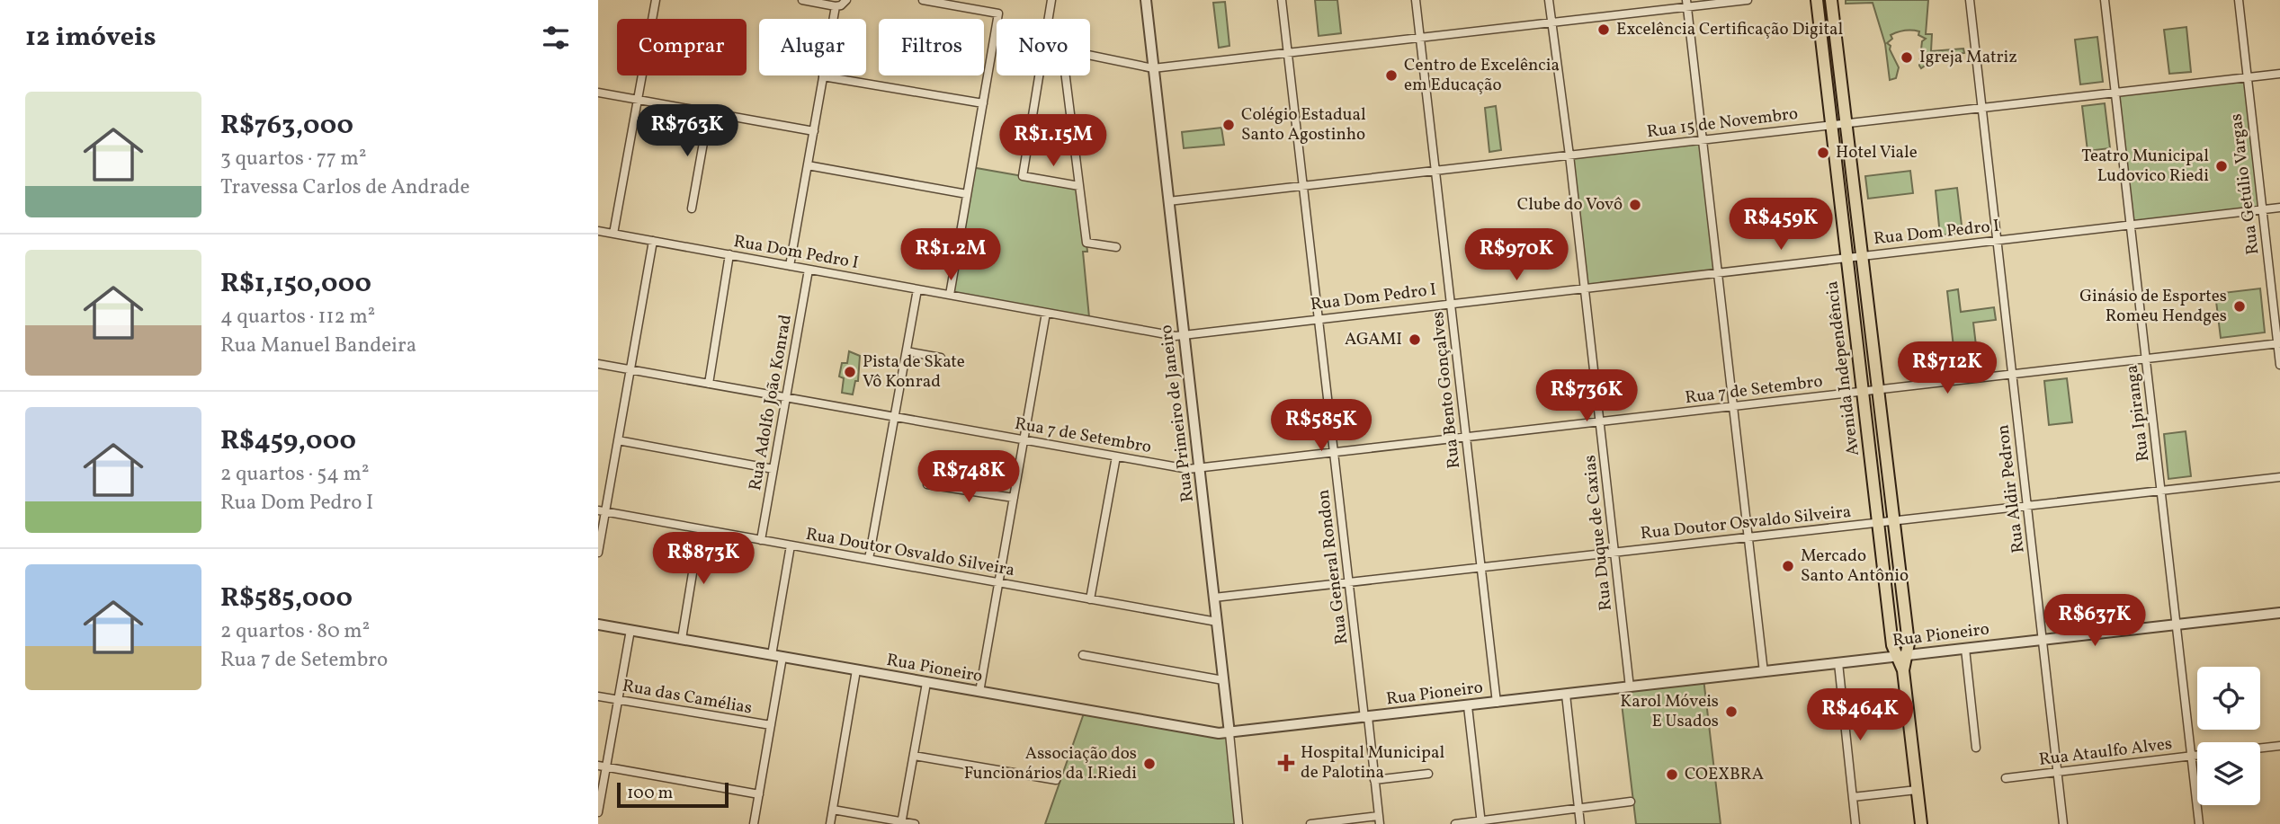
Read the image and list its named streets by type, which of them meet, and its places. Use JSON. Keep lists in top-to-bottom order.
{
  "streets": {
    "main road": ["Avenida Independência"],
    "street": [
      "Rua 15 de Novembro",
      "Rua Getúlio Vargas",
      "Rua Dom Pedro I",
      "Rua Bento Gonçalves",
      "Rua 7 de Setembro",
      "Rua Adolfo João Konrad",
      "Rua Primeiro de Janeiro",
      "Rua Ipiranga",
      "Rua Aldir Pedron",
      "Rua Doutor Osvaldo Silveira",
      "Rua Duque de Caxias",
      "Rua General Rondon",
      "Rua Pioneiro",
      "Rua das Camélias",
      "Rua Ataulfo Alves"
    ]
  },
  "crossings": [
    ["Rua 15 de Novembro", "Rua Getúlio Vargas"],
    ["Rua 15 de Novembro", "Avenida Independência"],
    ["Rua 15 de Novembro", "Rua Bento Gonçalves"],
    ["Rua 15 de Novembro", "Rua Primeiro de Janeiro"],
    ["Rua 15 de Novembro", "Rua Ipiranga"],
    ["Rua 15 de Novembro", "Rua Aldir Pedron"],
    ["Rua 15 de Novembro", "Rua Duque de Caxias"],
    ["Rua 15 de Novembro", "Rua General Rondon"],
    ["Rua Getúlio Vargas", "Rua Dom Pedro I"],
    ["Rua Getúlio Vargas", "Rua 7 de Setembro"],
    ["Rua Dom Pedro I", "Avenida Independência"],
    ["Rua Dom Pedro I", "Rua Bento Gonçalves"],
    ["Rua Dom Pedro I", "Rua Adolfo João Konrad"],
    ["Rua Dom Pedro I", "Rua Primeiro de Janeiro"],
    ["Rua Dom Pedro I", "Rua Ipiranga"],
    ["Rua Dom Pedro I", "Rua Aldir Pedron"],
    ["Rua Dom Pedro I", "Rua Duque de Caxias"],
    ["Rua Dom Pedro I", "Rua General Rondon"],
    ["Avenida Independência", "Rua 7 de Setembro"],
    ["Avenida Independência", "Rua Doutor Osvaldo Silveira"],
    ["Avenida Independência", "Rua Pioneiro"],
    ["Rua Bento Gonçalves", "Rua 7 de Setembro"],
    ["Rua Bento Gonçalves", "Rua Doutor Osvaldo Silveira"],
    ["Rua Bento Gonçalves", "Rua Pioneiro"],
    ["Rua 7 de Setembro", "Rua Adolfo João Konrad"],
    ["Rua 7 de Setembro", "Rua Primeiro de Janeiro"],
    ["Rua 7 de Setembro", "Rua Ipiranga"],
    ["Rua 7 de Setembro", "Rua Aldir Pedron"],
    ["Rua 7 de Setembro", "Rua Duque de Caxias"],
    ["Rua 7 de Setembro", "Rua General Rondon"],
    ["Rua Adolfo João Konrad", "Rua Doutor Osvaldo Silveira"],
    ["Rua Primeiro de Janeiro", "Rua Doutor Osvaldo Silveira"],
    ["Rua Primeiro de Janeiro", "Rua Pioneiro"],
    ["Rua Ipiranga", "Rua Doutor Osvaldo Silveira"],
    ["Rua Ipiranga", "Rua Pioneiro"],
    ["Rua Ipiranga", "Rua Ataulfo Alves"],
    ["Rua Aldir Pedron", "Rua Doutor Osvaldo Silveira"],
    ["Rua Aldir Pedron", "Rua Pioneiro"],
    ["Rua Aldir Pedron", "Rua Ataulfo Alves"],
    ["Rua Doutor Osvaldo Silveira", "Rua Duque de Caxias"],
    ["Rua Doutor Osvaldo Silveira", "Rua General Rondon"],
    ["Rua Duque de Caxias", "Rua Pioneiro"],
    ["Rua General Rondon", "Rua Pioneiro"]
  ],
  "places": {
    "other": [
      "Excelência Certificação Digital",
      "Igreja Matriz",
      "Centro de Excelência em Educação",
      "Colégio Estadual Santo Agostinho",
      "Hotel Viale",
      "Teatro Municipal Ludovico Riedi",
      "Clube do Vovô",
      "Ginásio de Esportes Romeu Hendges",
      "AGAMI",
      "Pista de Skate Vô Konrad",
      "Mercado Santo Antônio",
      "Karol Móveis E Usados",
      "Associação dos Funcionários da I.Riedi",
      "COEXBRA"
    ],
    "health": ["Hospital Municipal de Palotina"]
  },
  "scale_bar": "100 m",
  "page": {
    "heading": "12 imóveis",
    "chip": [
      "Comprar",
      "Alugar",
      "Filtros",
      "Novo"
    ],
    "list": [
      {
        "name": "R$763,000",
        "note": "3 quartos · 77 m² · Travessa Carlos de Andrade"
      },
      {
        "name": "R$1,150,000",
        "note": "4 quartos · 112 m² · Rua Manuel Bandeira"
      },
      {
        "name": "R$459,000",
        "note": "2 quartos · 54 m² · Rua Dom Pedro I"
      },
      {
        "name": "R$585,000",
        "note": "2 quartos · 80 m² · Rua 7 de Setembro"
      }
    ],
    "price": [
      "R$763K",
      "R$1.15M",
      "R$459K",
      "R$1.2M",
      "R$970K",
      "R$712K",
      "R$736K",
      "R$585K",
      "R$748K",
      "R$873K",
      "R$637K",
      "R$464K"
    ],
    "scale": "100 m"
  }
}
